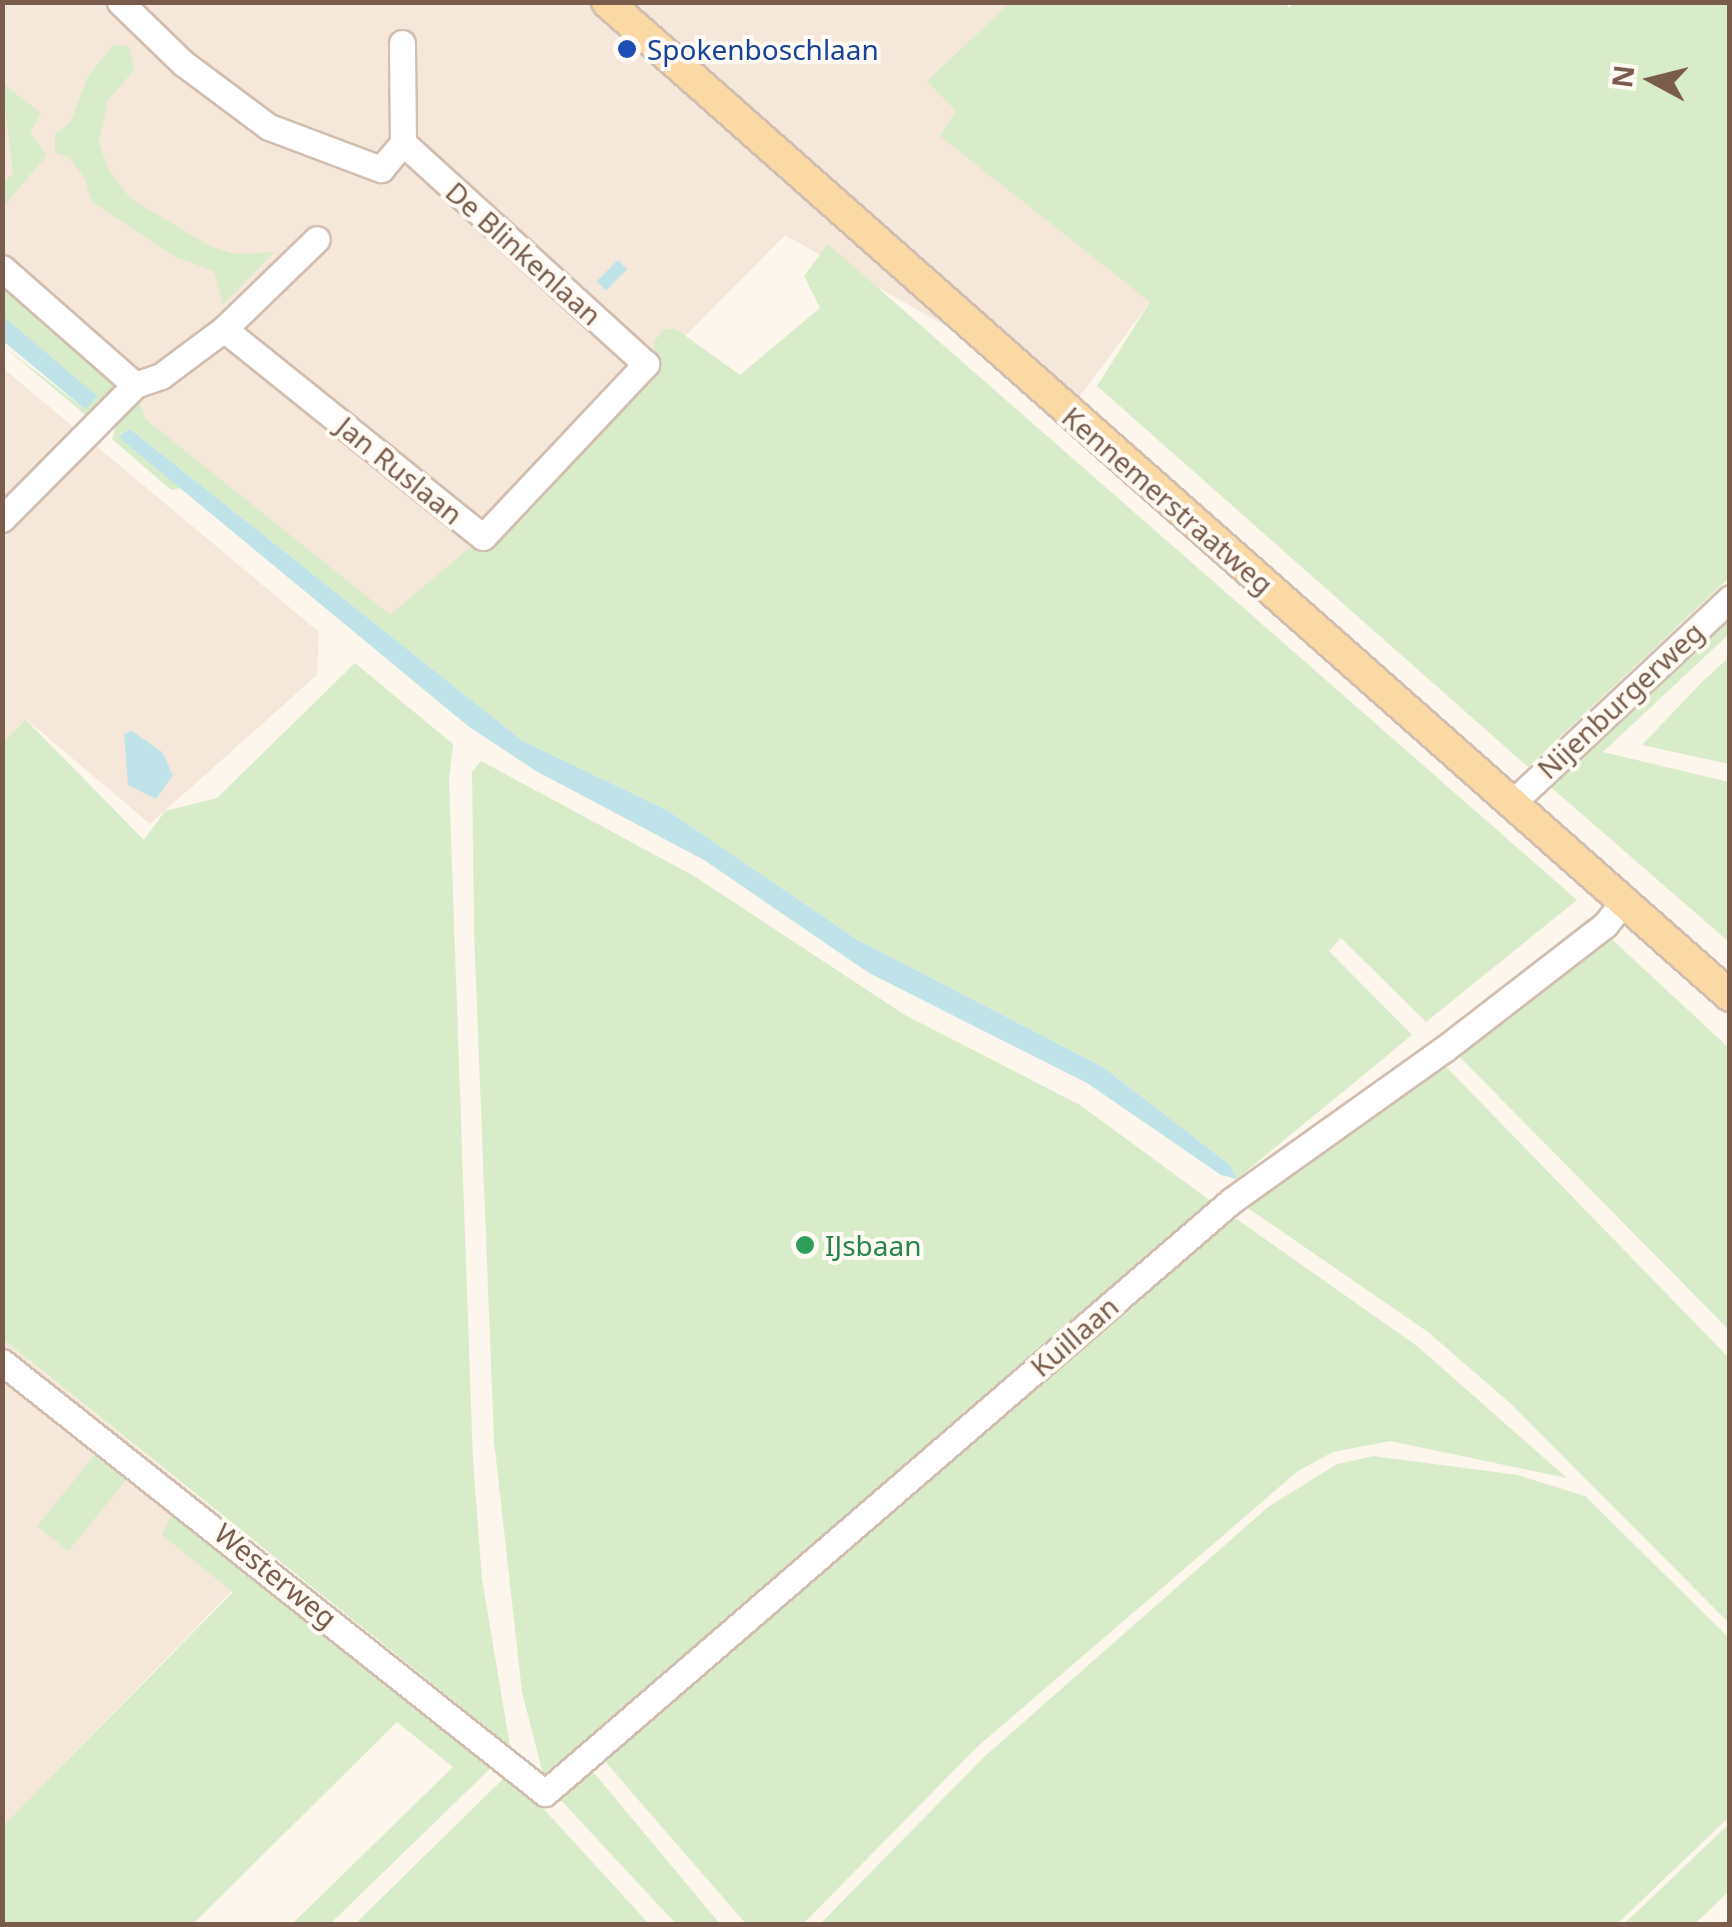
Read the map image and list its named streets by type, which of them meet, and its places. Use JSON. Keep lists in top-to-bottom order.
{
  "streets": {
    "main road": ["Kennemerstraatweg"],
    "street": [
      "De Blinkenlaan",
      "Jan Ruslaan",
      "Nijenburgerweg",
      "Kuillaan",
      "Westerweg"
    ]
  },
  "crossings": [
    ["De Blinkenlaan", "Jan Ruslaan"],
    ["Kennemerstraatweg", "Nijenburgerweg"],
    ["Kennemerstraatweg", "Kuillaan"],
    ["Kuillaan", "Westerweg"]
  ],
  "places": ["Spokenboschlaan", "IJsbaan"],
  "north": "left"
}
